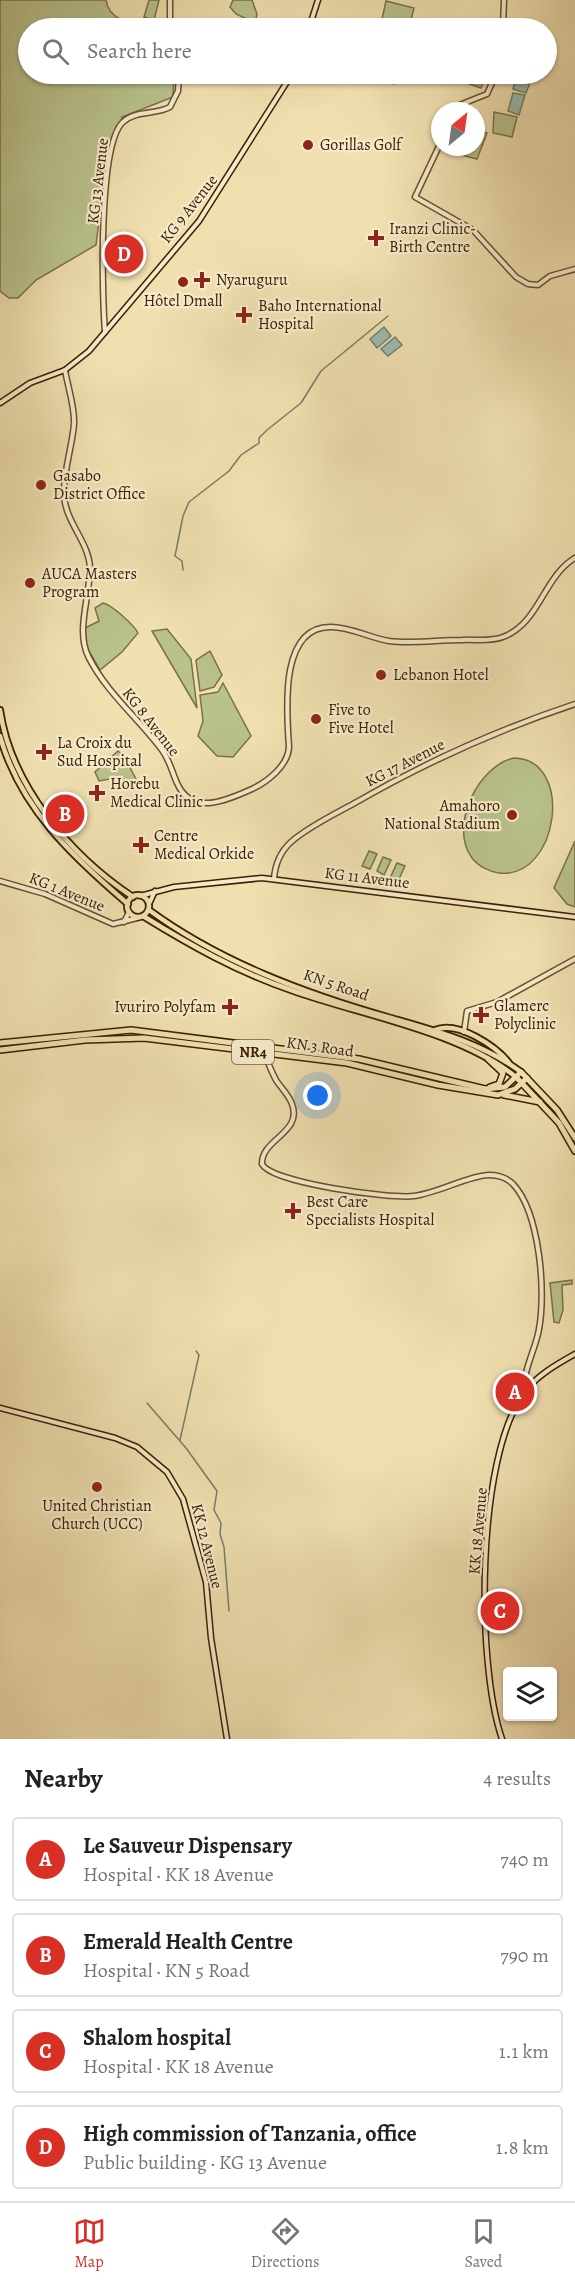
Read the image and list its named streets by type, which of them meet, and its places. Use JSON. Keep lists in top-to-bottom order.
{
  "streets": {
    "highway": ["KN 3 Road", "NR4"],
    "main road": ["KN 5 Road"],
    "street": [
      "KG 13 Avenue",
      "KG 9 Avenue",
      "KG 8 Avenue",
      "KG 17 Avenue",
      "KG 11 Avenue",
      "KG 1 Avenue",
      "KK 18 Avenue",
      "KK 12 Avenue"
    ]
  },
  "crossings": [
    ["KG 13 Avenue", "KG 9 Avenue"],
    ["KG 9 Avenue", "KG 8 Avenue"],
    ["KG 17 Avenue", "KG 11 Avenue"],
    ["KG 11 Avenue", "KG 1 Avenue"],
    ["KG 11 Avenue", "KN 5 Road"],
    ["KG 1 Avenue", "KN 5 Road"],
    ["KN 5 Road", "KN 3 Road"]
  ],
  "places": {
    "other": [
      "Gorillas Golf",
      "Hôtel Dmall",
      "Gasabo District Office",
      "AUCA Masters Program",
      "Lebanon Hotel",
      "Five to Five Hotel",
      "Amahoro National Stadium",
      "United Christian Church (UCC)"
    ],
    "health": [
      "Iranzi Clinic- Birth Centre",
      "Nyaruguru",
      "Baho International Hospital",
      "La Croix du Sud Hospital",
      "Horebu Medical Clinic",
      "Centre Medical Orkide",
      "Ivuriro Polyfam",
      "Glamerc Polyclinic",
      "Best Care Specialists Hospital"
    ]
  },
  "north": "top right",
  "page": {
    "search": "Search here",
    "pins": [
      "D",
      "B",
      "A",
      "C"
    ],
    "heading": ["Nearby", "4 results"],
    "list": [
      {
        "mark": "A",
        "name": "Le Sauveur Dispensary",
        "note": "Hospital · KK 18 Avenue",
        "value": "740 m"
      },
      {
        "mark": "B",
        "name": "Emerald Health Centre",
        "note": "Hospital · KN 5 Road",
        "value": "790 m"
      },
      {
        "mark": "C",
        "name": "Shalom hospital",
        "note": "Hospital · KK 18 Avenue",
        "value": "1.1 km"
      },
      {
        "mark": "D",
        "name": "High commission of Tanzania, office",
        "note": "Public building · KG 13 Avenue",
        "value": "1.8 km"
      }
    ],
    "nav": ["Map", "Directions", "Saved"]
  }
}
